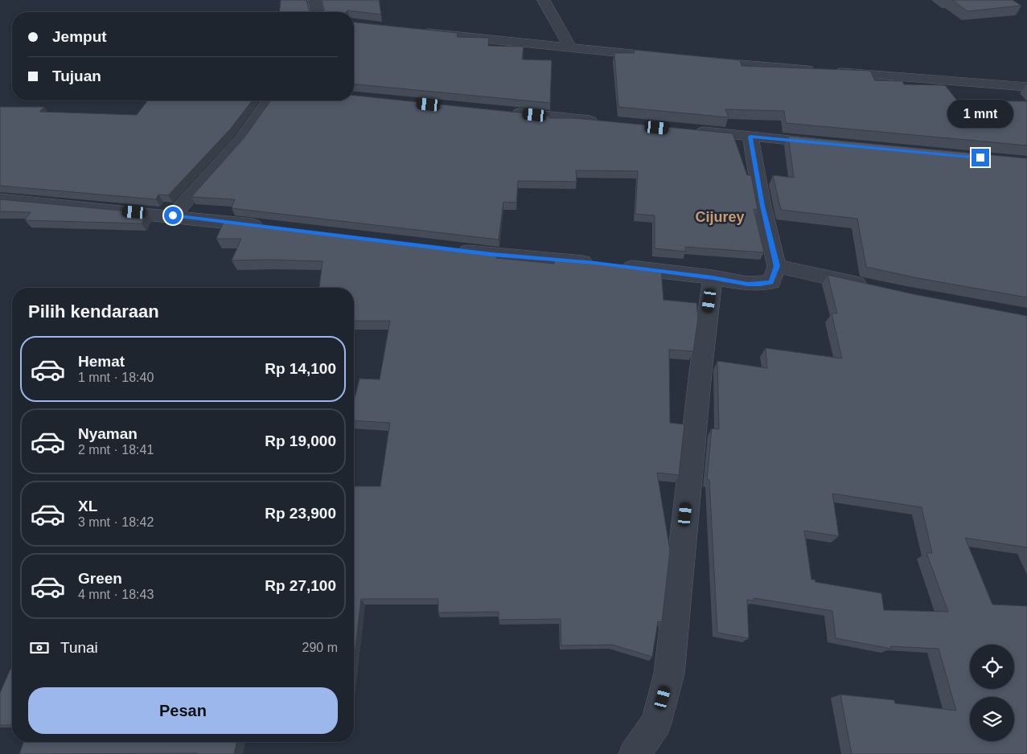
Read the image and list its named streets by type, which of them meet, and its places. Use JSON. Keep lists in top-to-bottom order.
{
  "districts": ["Cijurey"],
  "page": {
    "banner": ["Jemput", "Tujuan"],
    "bubble": "1 mnt",
    "heading": "Pilih kendaraan",
    "list": [
      {
        "name": "Hemat",
        "note": "1 mnt · 18:40",
        "value": "Rp 14,100"
      },
      {
        "name": "Nyaman",
        "note": "2 mnt · 18:41",
        "value": "Rp 19,000"
      },
      {
        "name": "XL",
        "note": "3 mnt · 18:42",
        "value": "Rp 23,900"
      },
      {
        "name": "Green",
        "note": "4 mnt · 18:43",
        "value": "Rp 27,100"
      }
    ],
    "pay": ["Tunai", "290 m"],
    "buttons": "Pesan"
  }
}
